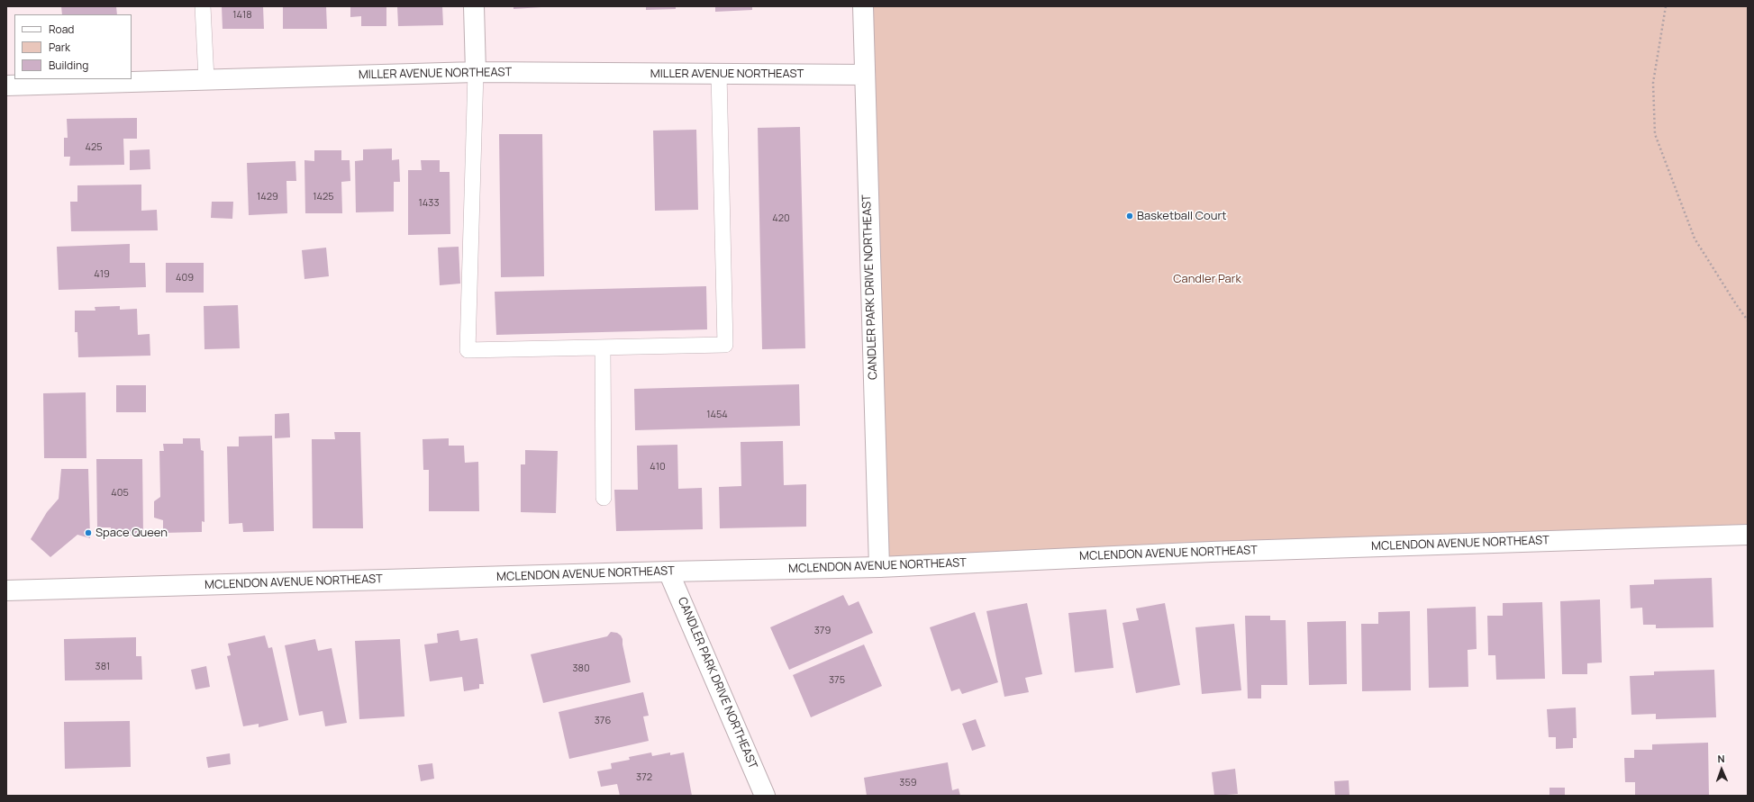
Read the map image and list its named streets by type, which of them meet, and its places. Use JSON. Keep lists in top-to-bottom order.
{
  "streets": {
    "street": ["MILLER AVENUE NORTHEAST", "CANDLER PARK DRIVE NORTHEAST", "MCLENDON AVENUE NORTHEAST"]
  },
  "crossings": [
    ["MILLER AVENUE NORTHEAST", "CANDLER PARK DRIVE NORTHEAST"],
    ["CANDLER PARK DRIVE NORTHEAST", "MCLENDON AVENUE NORTHEAST"]
  ],
  "parks": ["Candler Park"],
  "places": ["Basketball Court", "Space Queen"],
  "house_numbers": [
    "1418",
    "425",
    "1429",
    "1425",
    "1433",
    "420",
    "419",
    "409",
    "1454",
    "410",
    "405",
    "379",
    "381",
    "380",
    "375",
    "376",
    "372",
    "359"
  ],
  "legend": ["Road", "Park", "Building"],
  "north": "top"
}
